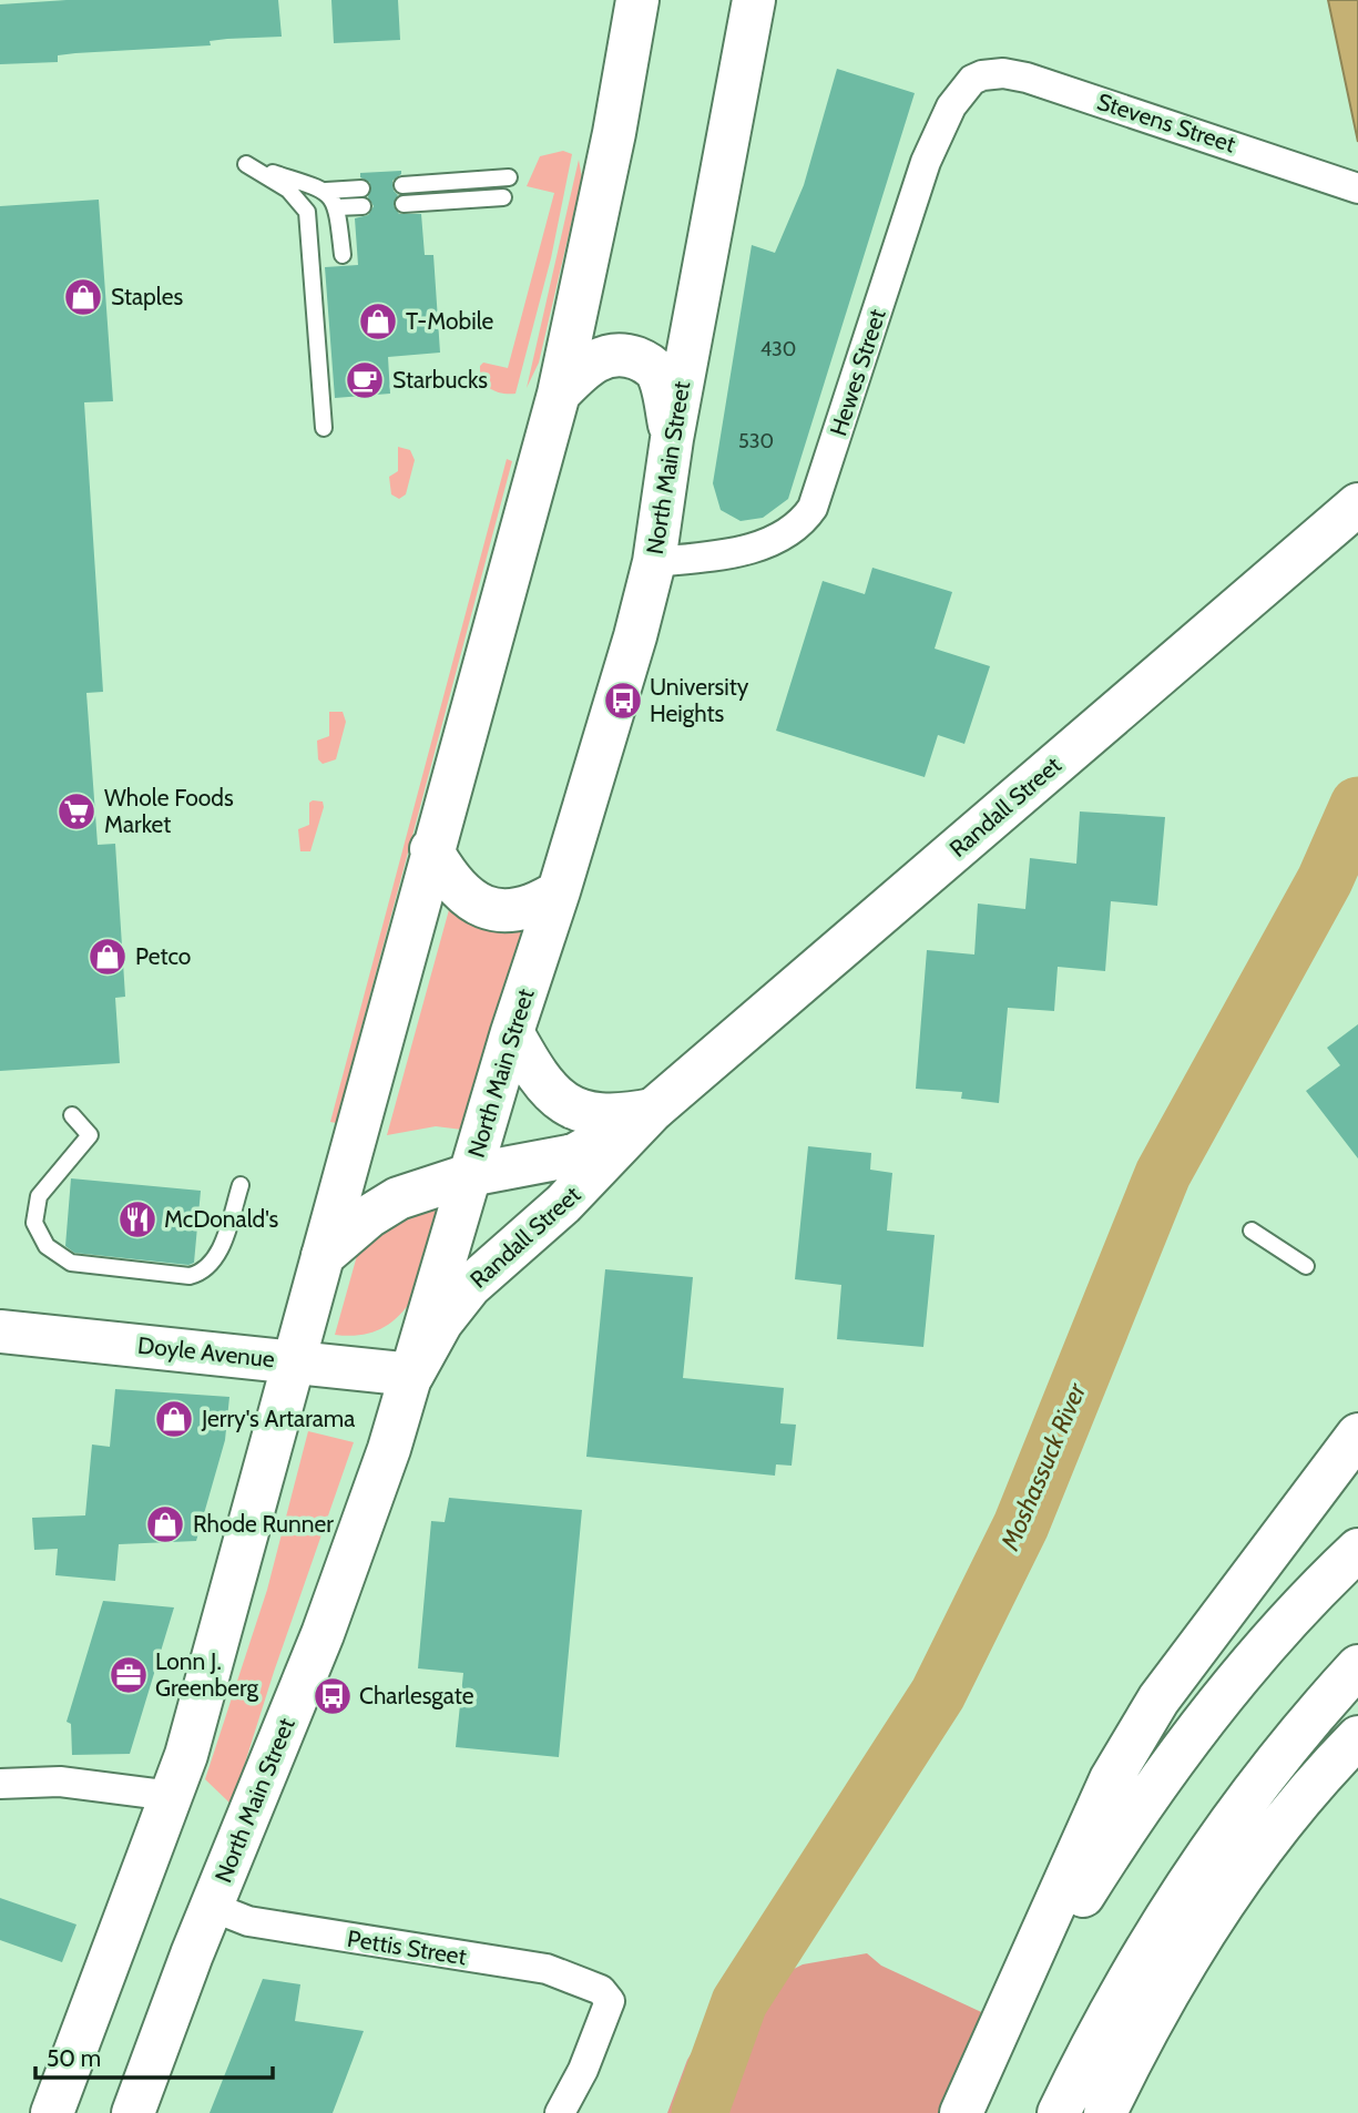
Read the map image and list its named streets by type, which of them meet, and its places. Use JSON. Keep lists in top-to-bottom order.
{
  "streets": {
    "main road": ["North Main Street", "Randall Street", "Doyle Avenue"],
    "street": ["Stevens Street", "Hewes Street", "Pettis Street"]
  },
  "crossings": [
    ["Stevens Street", "Hewes Street"],
    ["Hewes Street", "North Main Street"],
    ["North Main Street", "Randall Street"],
    ["North Main Street", "Doyle Avenue"],
    ["North Main Street", "Pettis Street"],
    ["Randall Street", "Doyle Avenue"]
  ],
  "water": ["Moshassuck River"],
  "places": {
    "shop": [
      "Staples",
      "T-Mobile",
      "Petco",
      "Jerry's Artarama",
      "Rhode Runner"
    ],
    "cafe": ["Starbucks"],
    "bus stop": ["University Heights", "Charlesgate"],
    "supermarket": ["Whole Foods Market"],
    "restaurant": ["McDonald's"],
    "office": ["Lonn J. Greenberg"]
  },
  "house_numbers": ["430", "530"],
  "scale_bar": "50 m"
}
